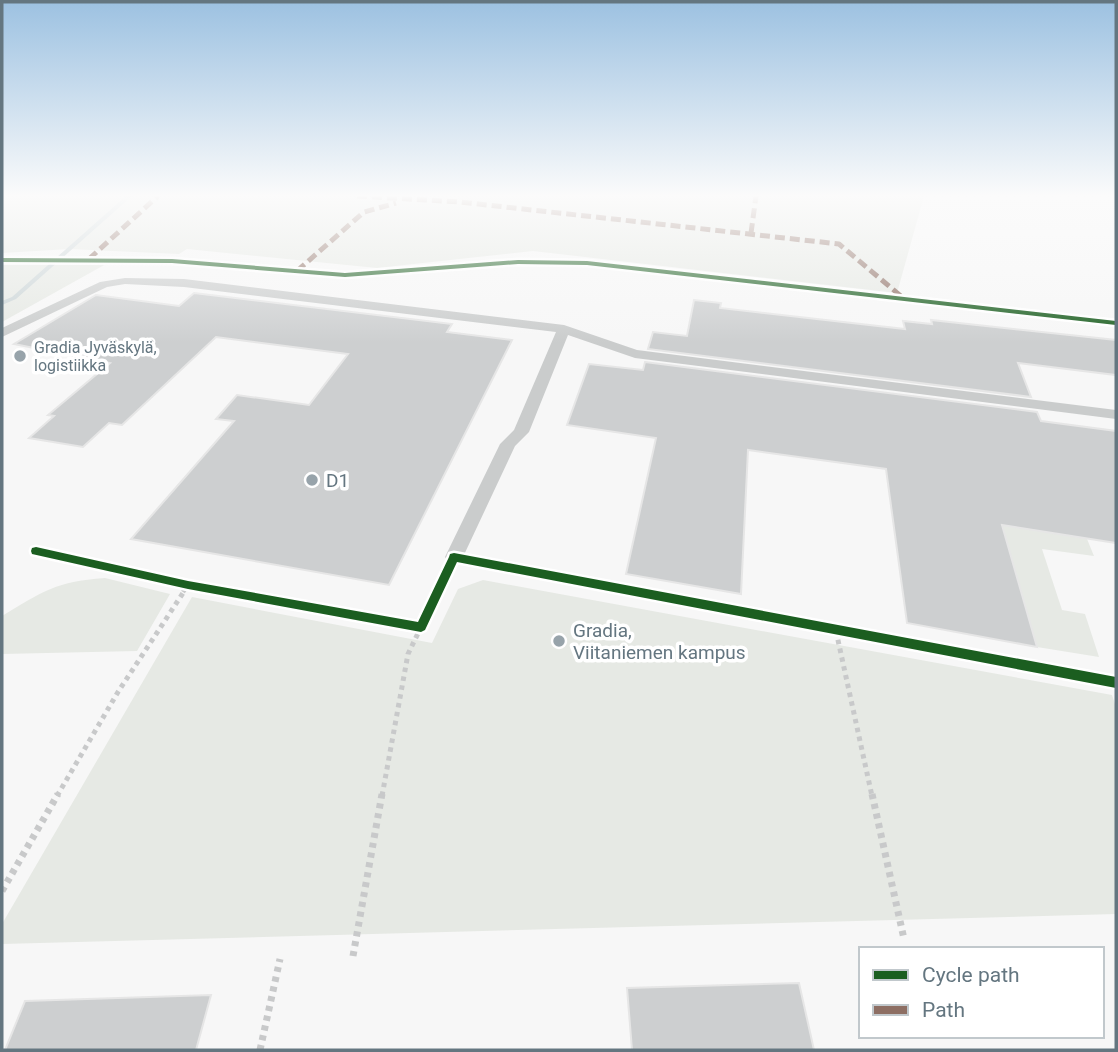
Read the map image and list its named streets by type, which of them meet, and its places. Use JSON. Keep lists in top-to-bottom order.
{
  "places": ["Gradia Jyväskylä, logistiikka", "D1", "Gradia, Viitaniemen kampus"],
  "legend": ["Cycle path", "Path"]
}
